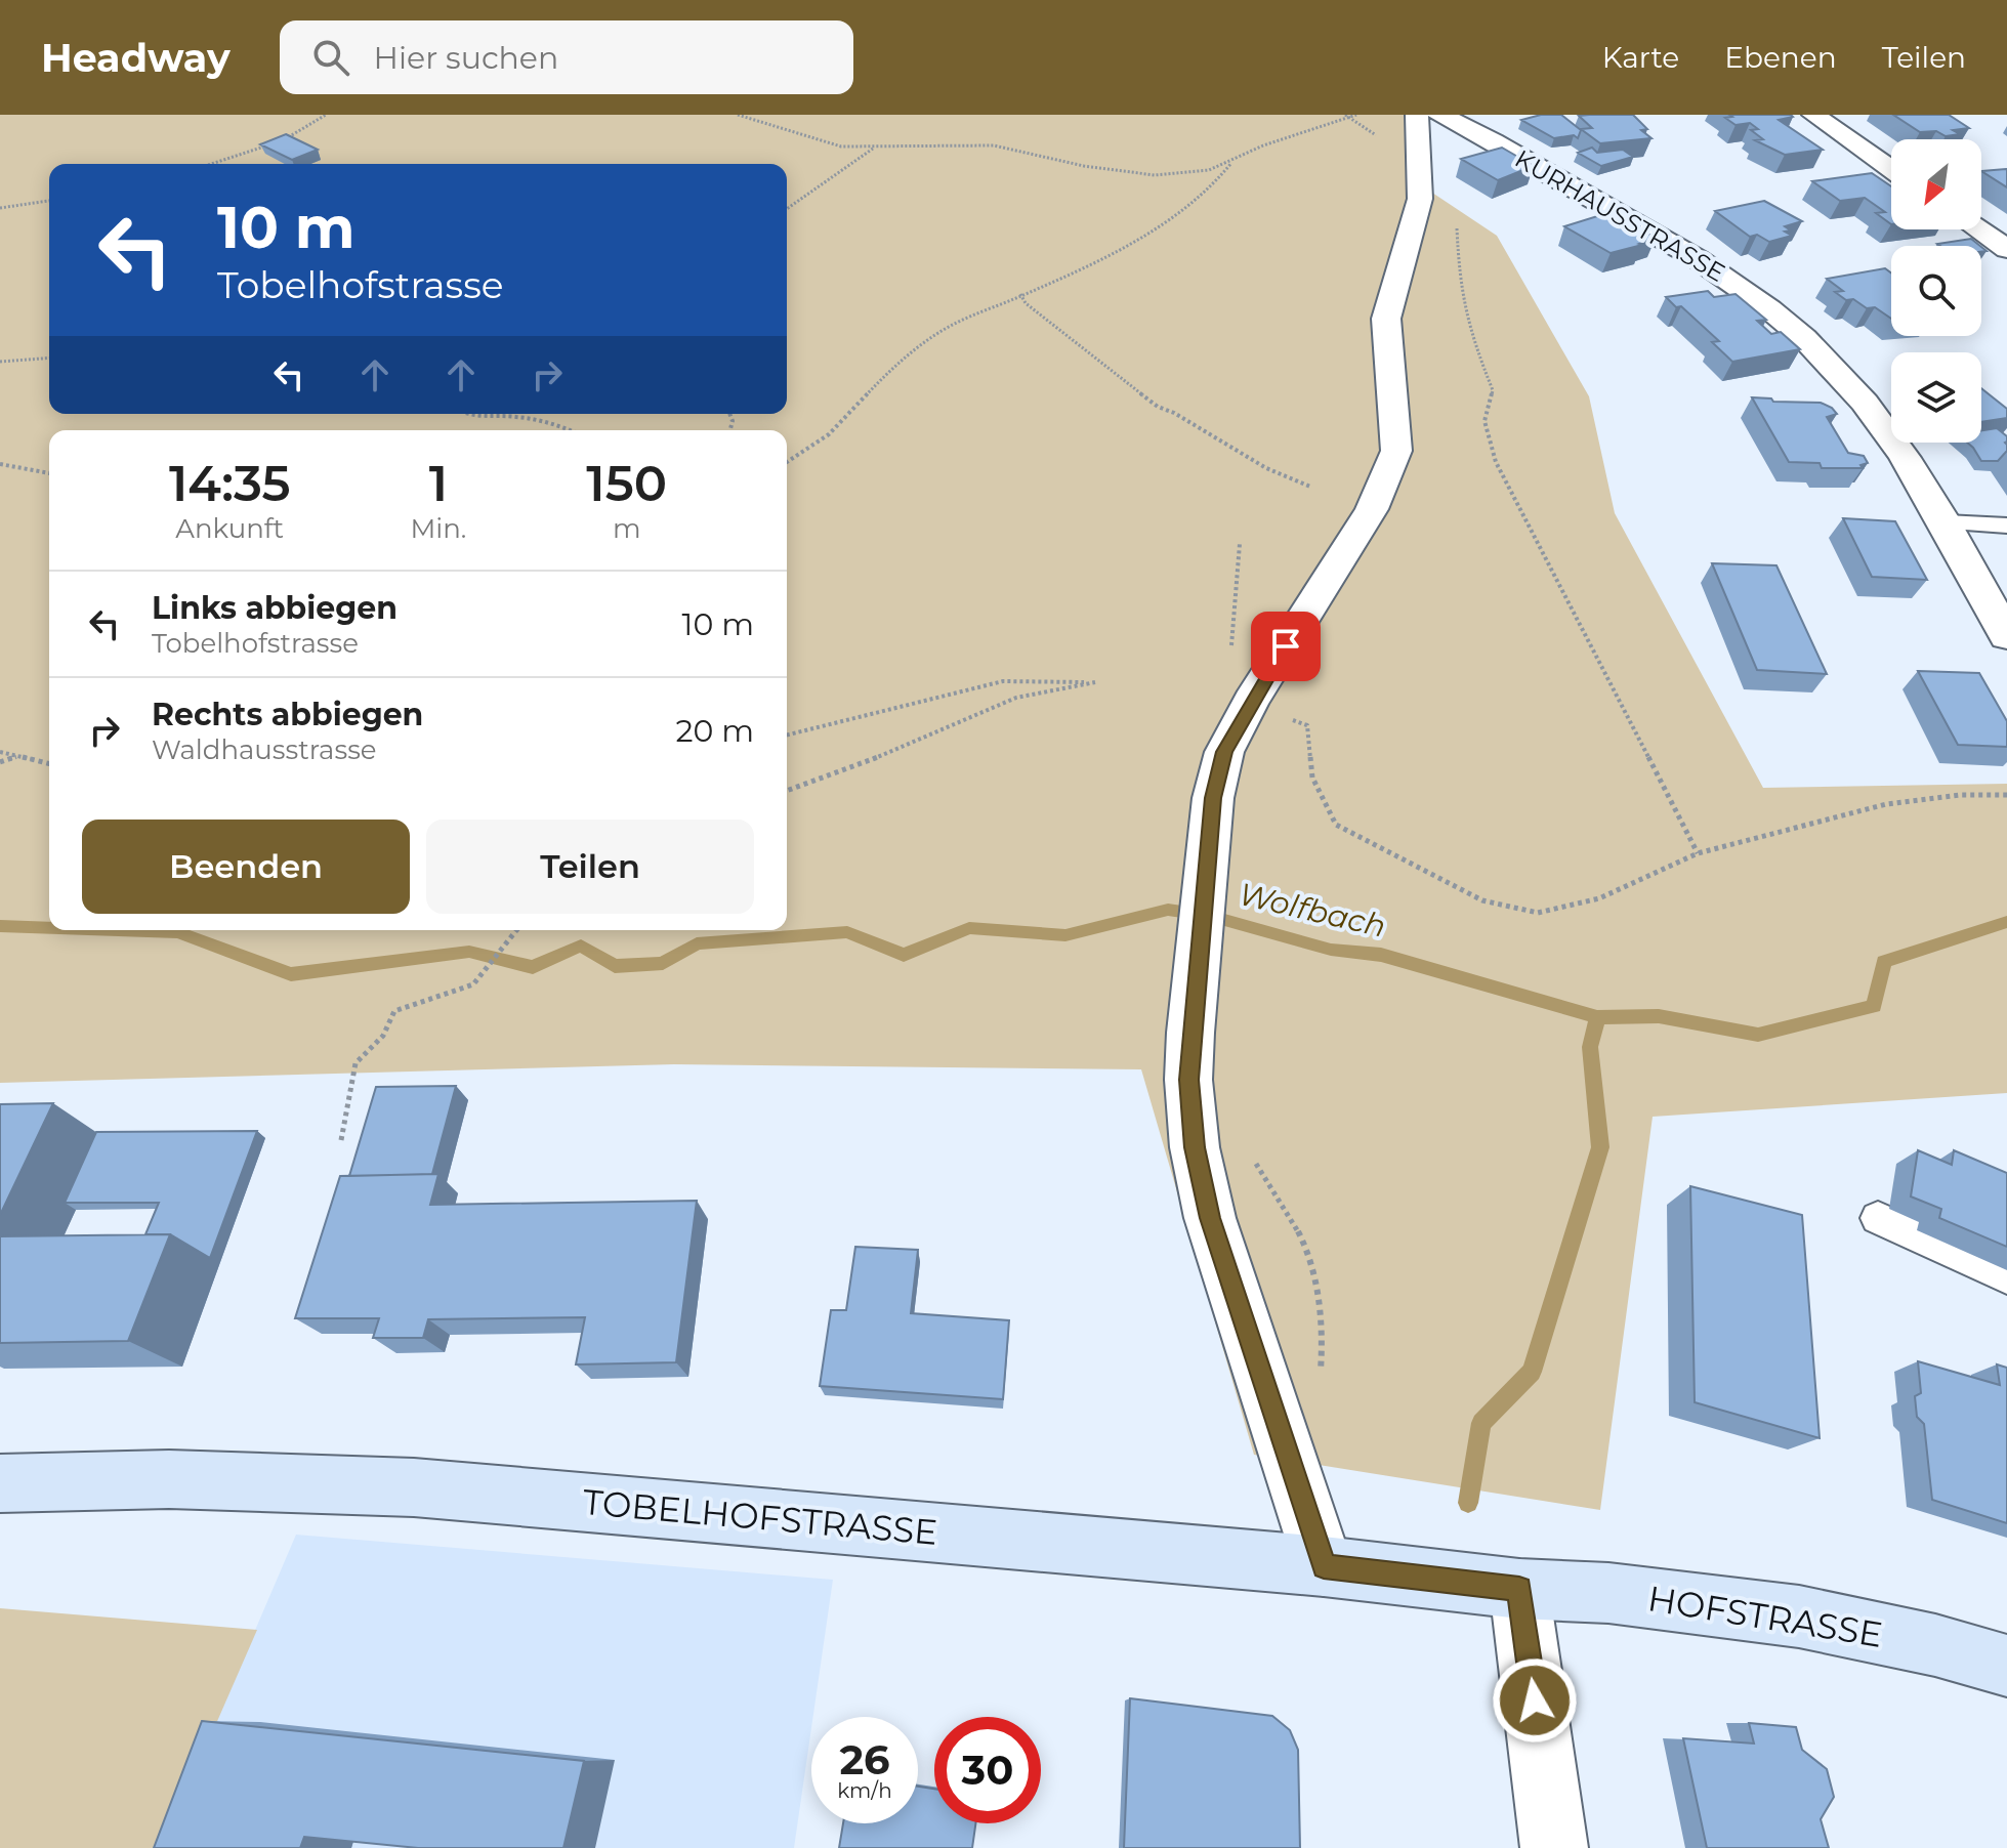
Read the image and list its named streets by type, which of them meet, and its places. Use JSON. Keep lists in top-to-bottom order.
{
  "streets": {
    "main road": ["TOBELHOFSTRASSE", "HOFSTRASSE"],
    "street": ["KURHAUSSTRASSE"]
  },
  "crossings": [
    ["TOBELHOFSTRASSE", "HOFSTRASSE"]
  ],
  "water": ["Wolfbach"],
  "north": "bottom left",
  "page": {
    "header": "Headway",
    "search": "Hier suchen",
    "nav": ["Karte", "Ebenen", "Teilen"],
    "turn": ["10 m", "Tobelhofstrasse"],
    "eta": [
      "14:35",
      "Ankunft",
      "1",
      "Min.",
      "150",
      "m"
    ],
    "list": [
      {
        "name": "Links abbiegen",
        "note": "Tobelhofstrasse",
        "value": "10 m"
      },
      {
        "name": "Rechts abbiegen",
        "note": "Waldhausstrasse",
        "value": "20 m"
      }
    ],
    "buttons": ["Beenden", "Teilen"],
    "speed": "26 km/h",
    "limit": "30"
  }
}
